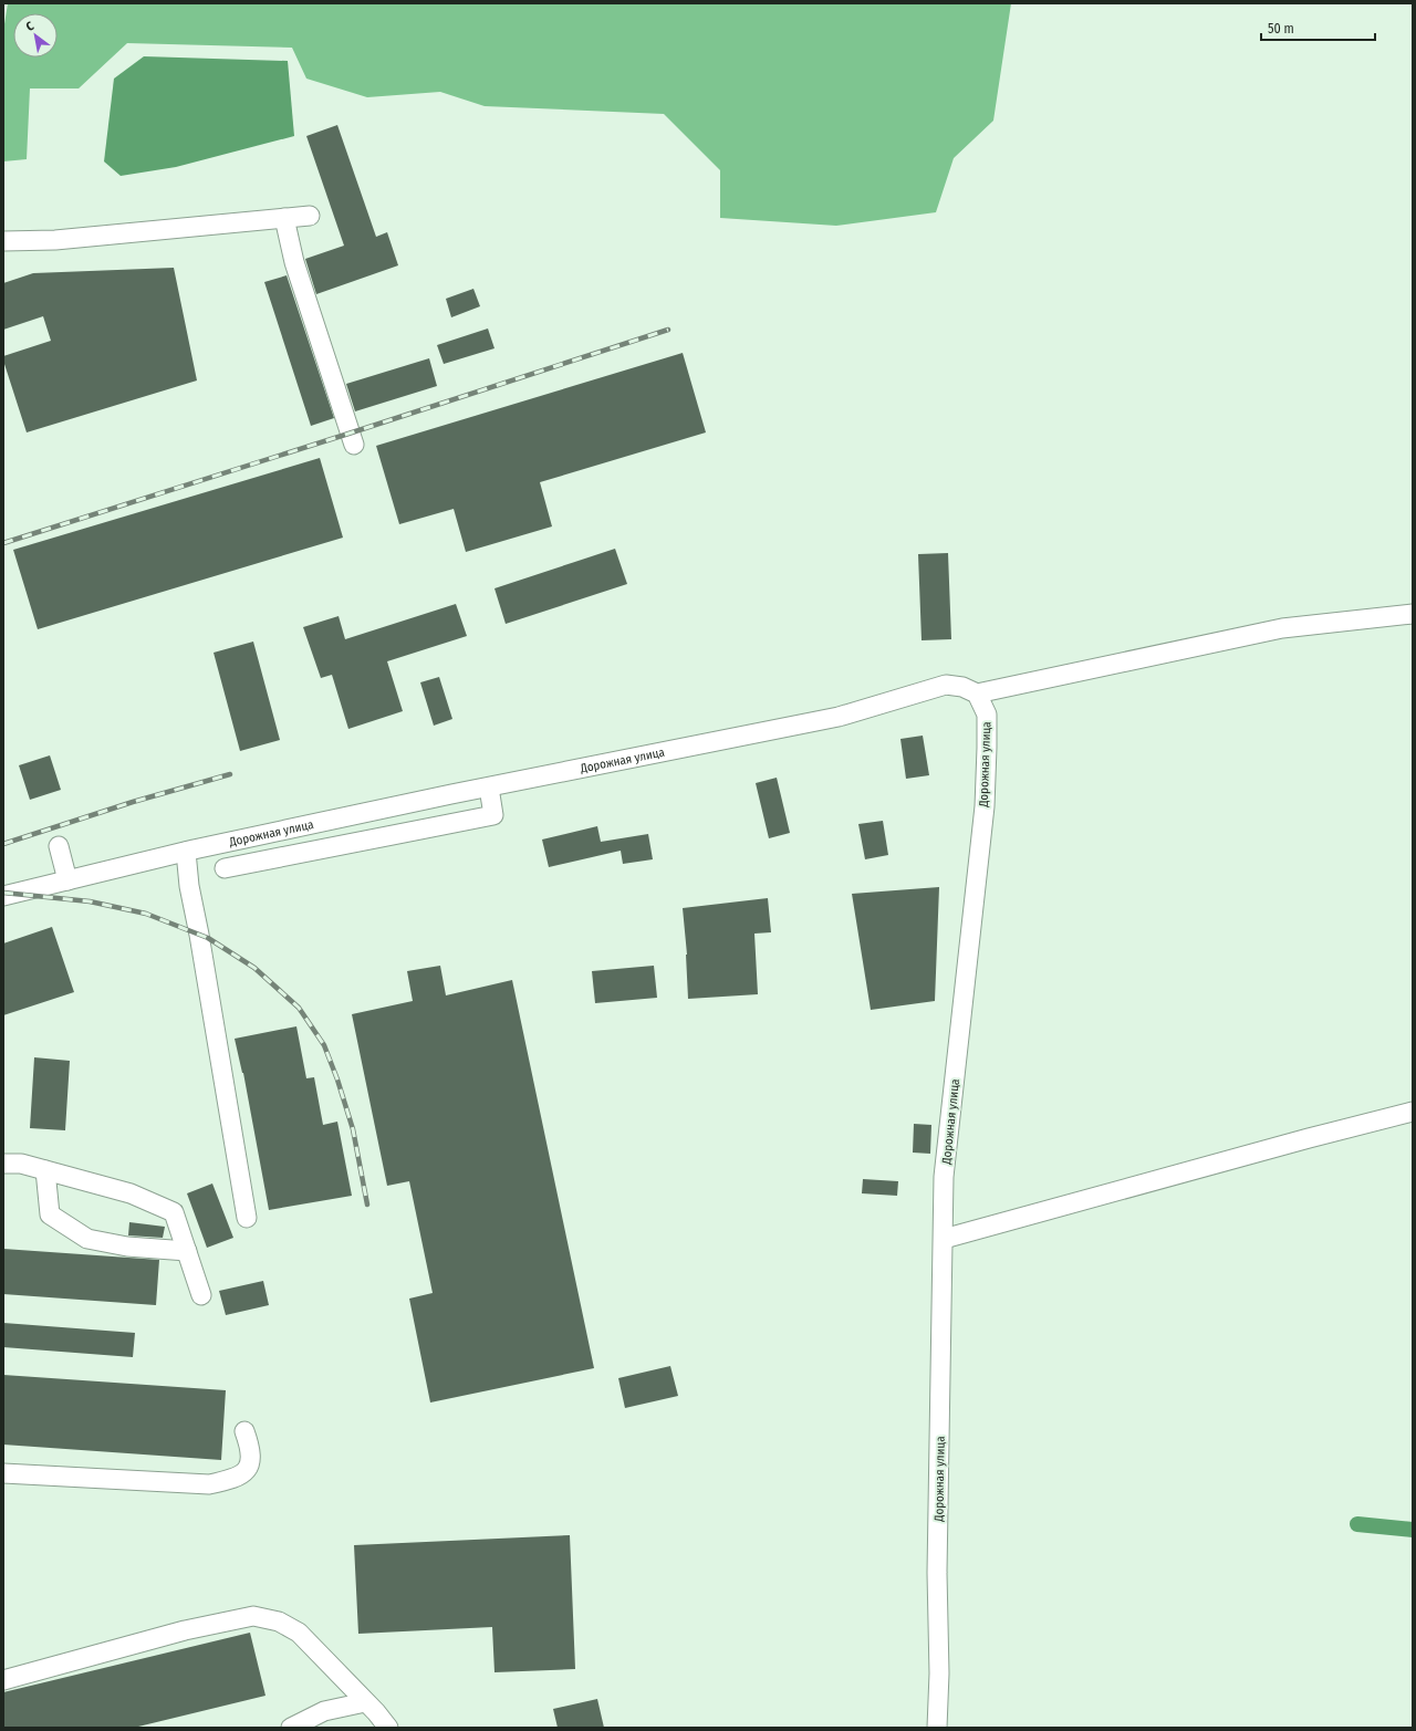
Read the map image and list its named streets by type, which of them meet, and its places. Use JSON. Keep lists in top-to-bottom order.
{
  "streets": {
    "street": ["Дорожная улица"]
  },
  "scale_bar": "50 m",
  "north": "top left"
}
